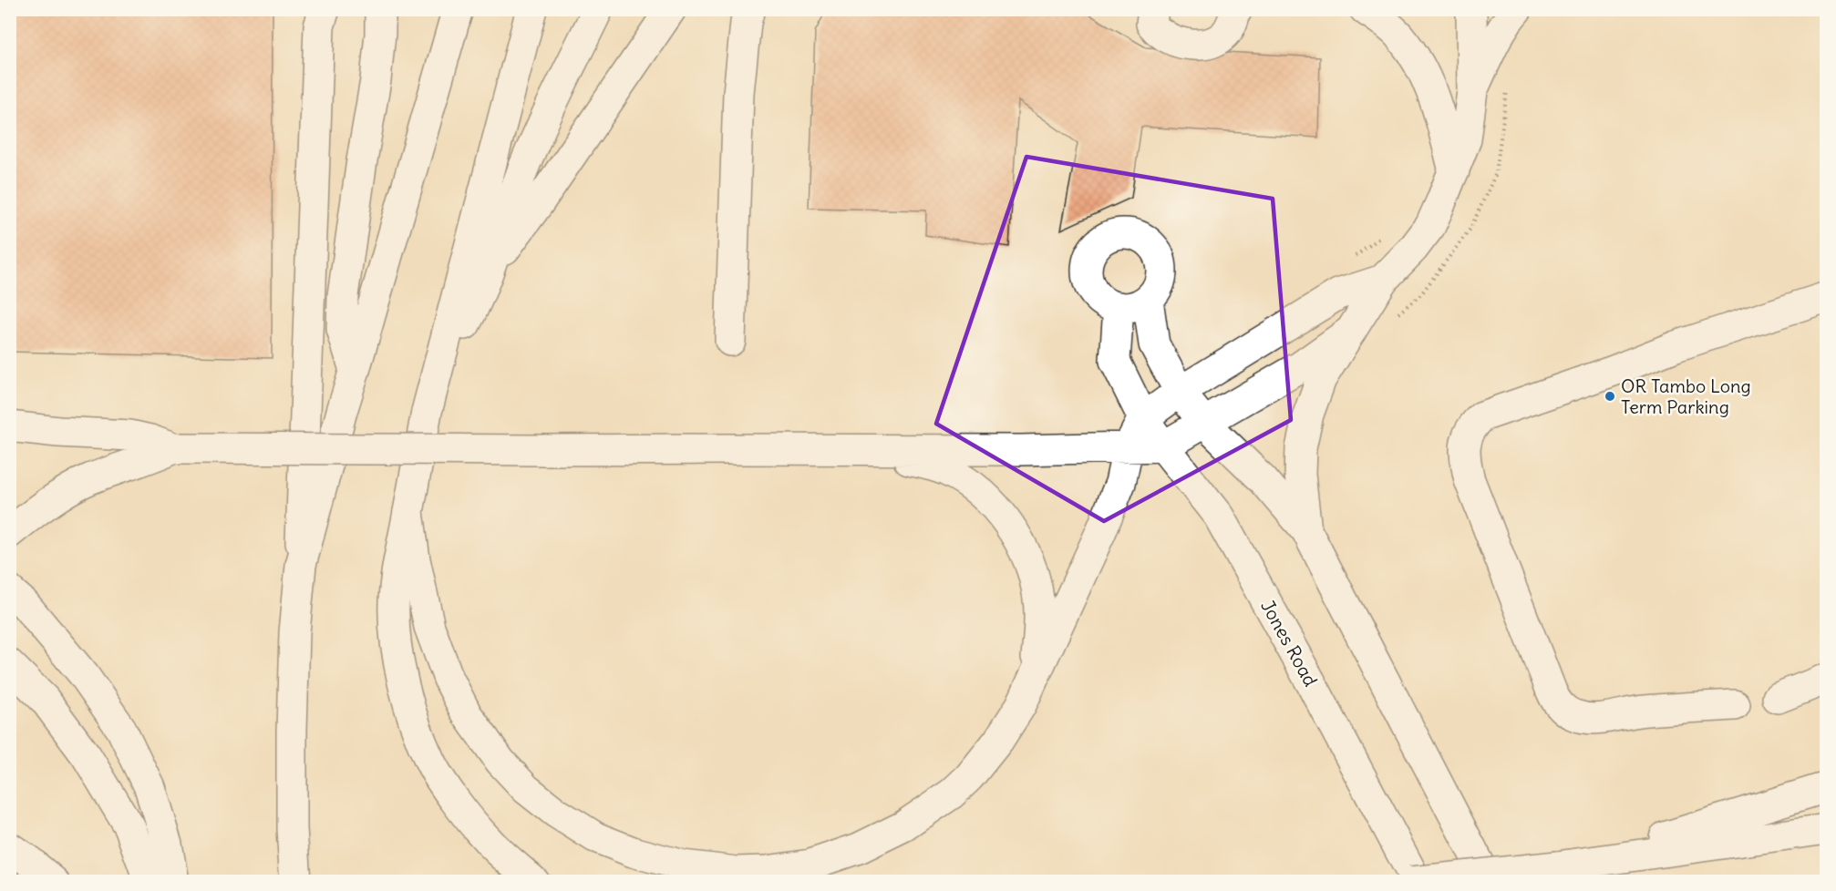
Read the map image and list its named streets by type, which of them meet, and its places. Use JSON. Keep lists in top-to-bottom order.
{
  "streets": {
    "main road": ["Jones Road"]
  },
  "places": ["OR Tambo Long Term Parking"]
}
